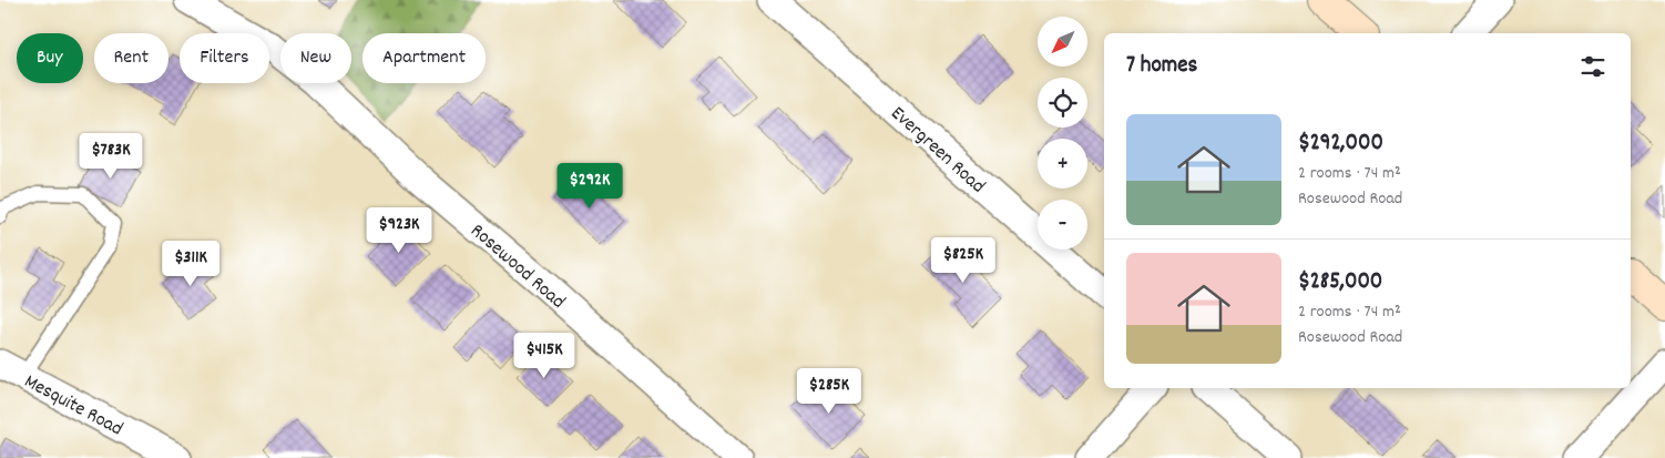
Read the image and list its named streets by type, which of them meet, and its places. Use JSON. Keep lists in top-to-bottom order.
{
  "streets": {
    "street": ["Evergreen Road", "Rosewood Road", "Mesquite Road"]
  },
  "north": "bottom left",
  "page": {
    "map_buttons": ["+", "−"],
    "chip": [
      "Buy",
      "Rent",
      "Filters",
      "New",
      "Apartment"
    ],
    "heading": "7 homes",
    "list": [
      {
        "name": "$292,000",
        "note": "2 rooms · 74 m² · Rosewood Road"
      },
      {
        "name": "$285,000",
        "note": "2 rooms · 74 m² · Rosewood Road"
      }
    ],
    "price": [
      "$783K",
      "$292K",
      "$923K",
      "$825K",
      "$311K",
      "$415K",
      "$285K"
    ]
  }
}
